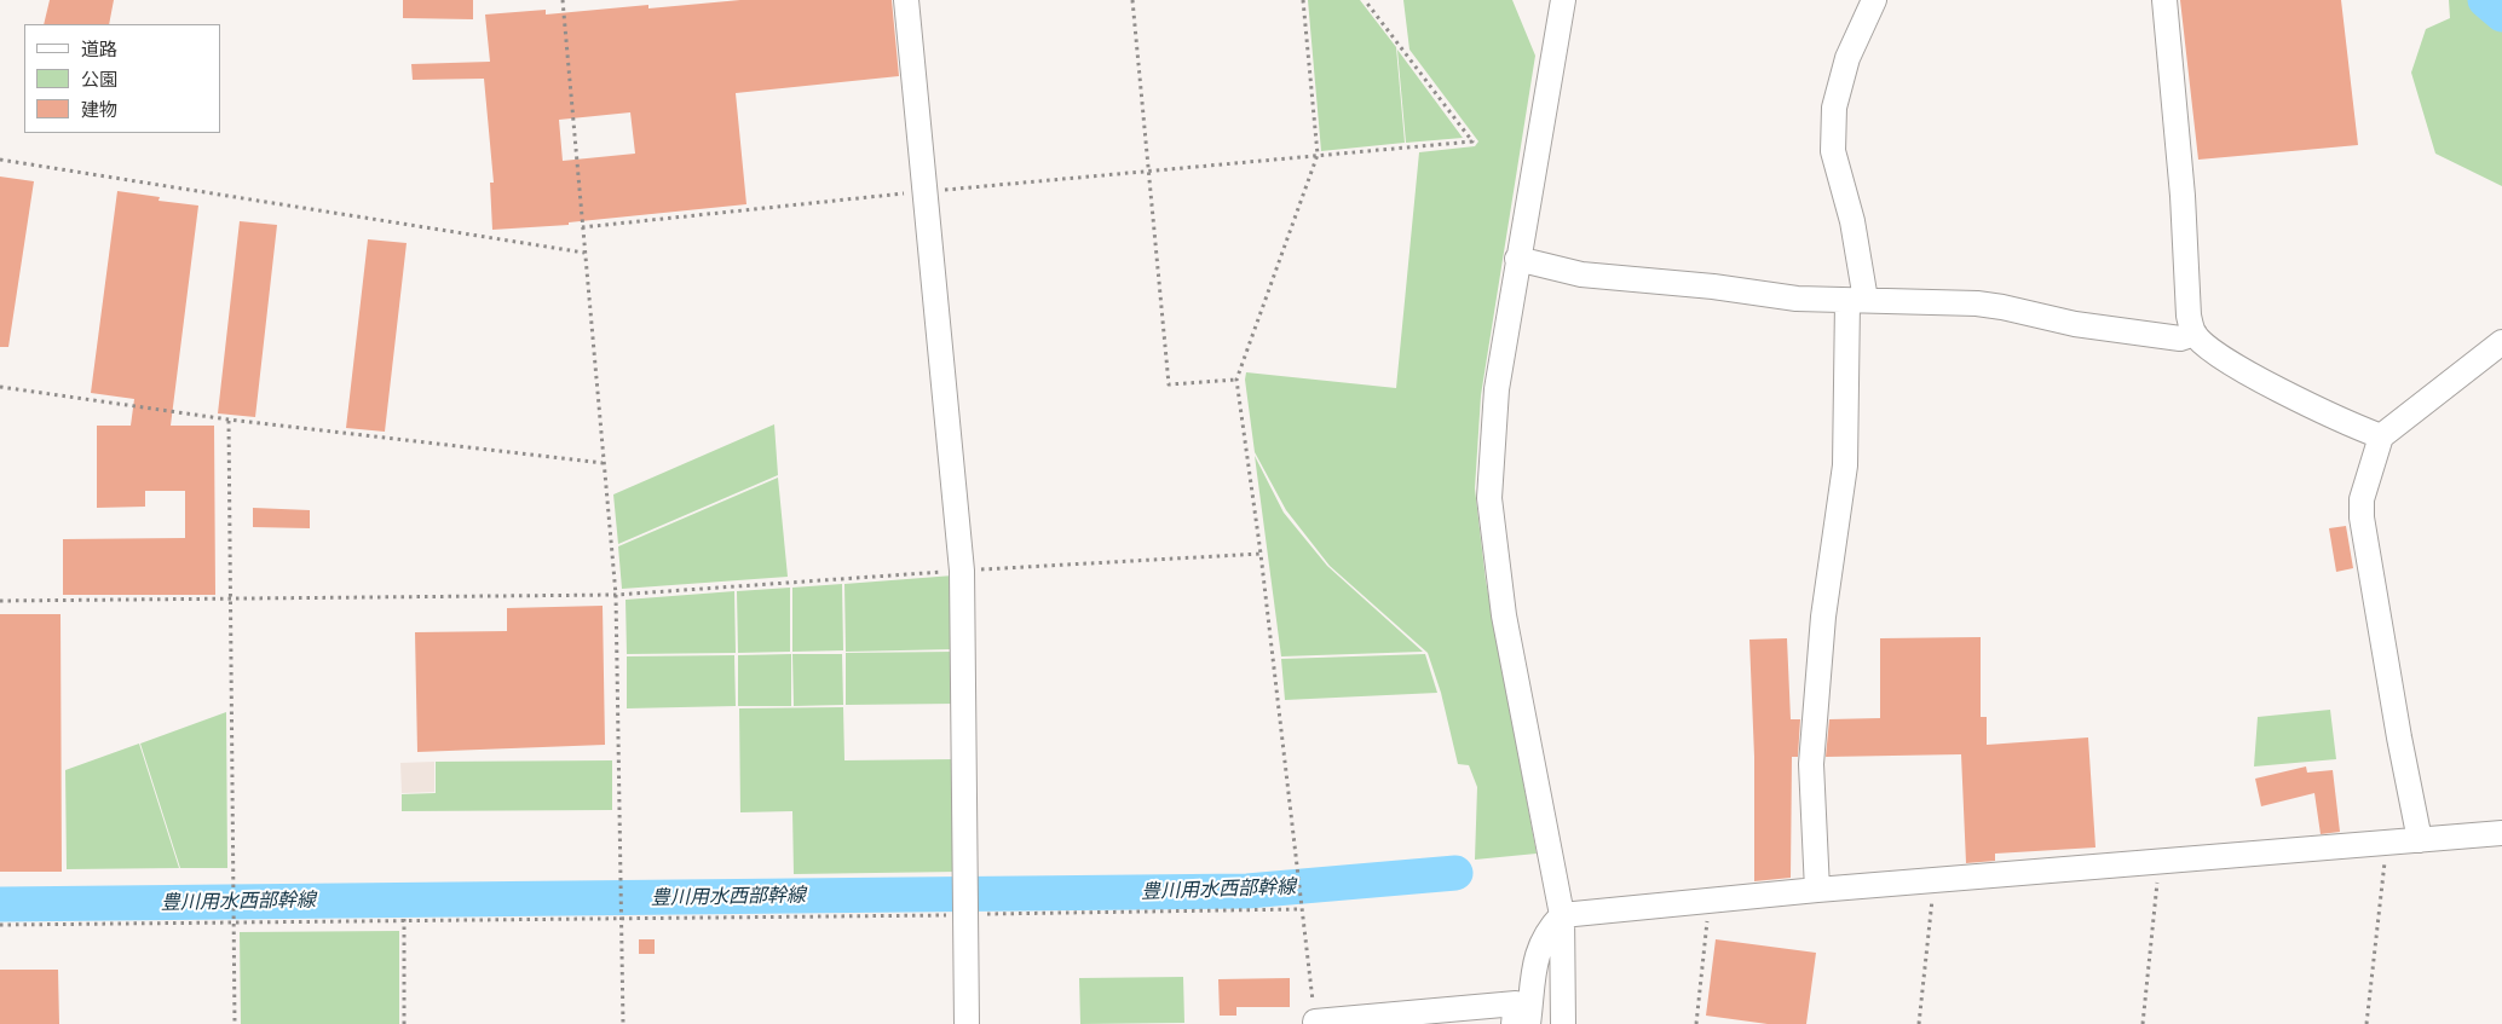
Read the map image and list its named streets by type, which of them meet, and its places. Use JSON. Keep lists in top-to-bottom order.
{
  "water": ["豊川用水西部幹線"],
  "legend": ["道路", "公園", "建物"]
}
